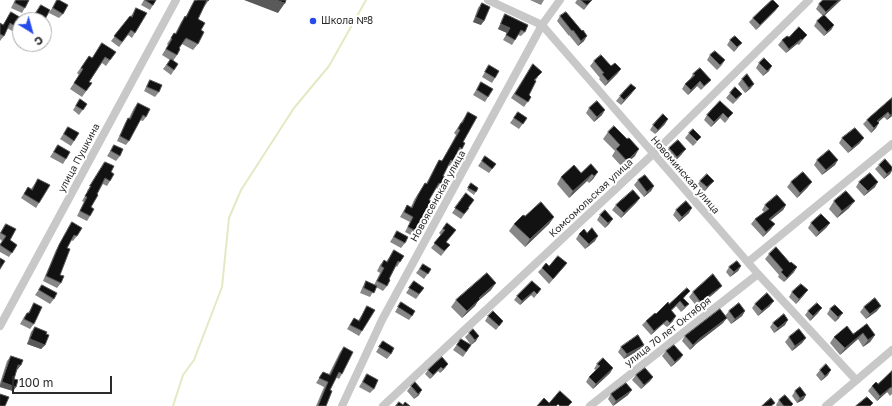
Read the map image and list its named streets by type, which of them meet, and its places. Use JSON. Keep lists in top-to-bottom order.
{
  "streets": {
    "street": [
      "улица Пушкина",
      "Новоминская улица",
      "Новоясенская улица",
      "Комсомольская улица",
      "улица 70 лет Октября"
    ]
  },
  "crossings": [
    ["Новоминская улица", "Новоясенская улица"],
    ["Новоминская улица", "Комсомольская улица"],
    ["Новоминская улица", "улица 70 лет Октября"]
  ],
  "places": ["Школа №8"],
  "scale_bar": "100 m",
  "north": "bottom right"
}
